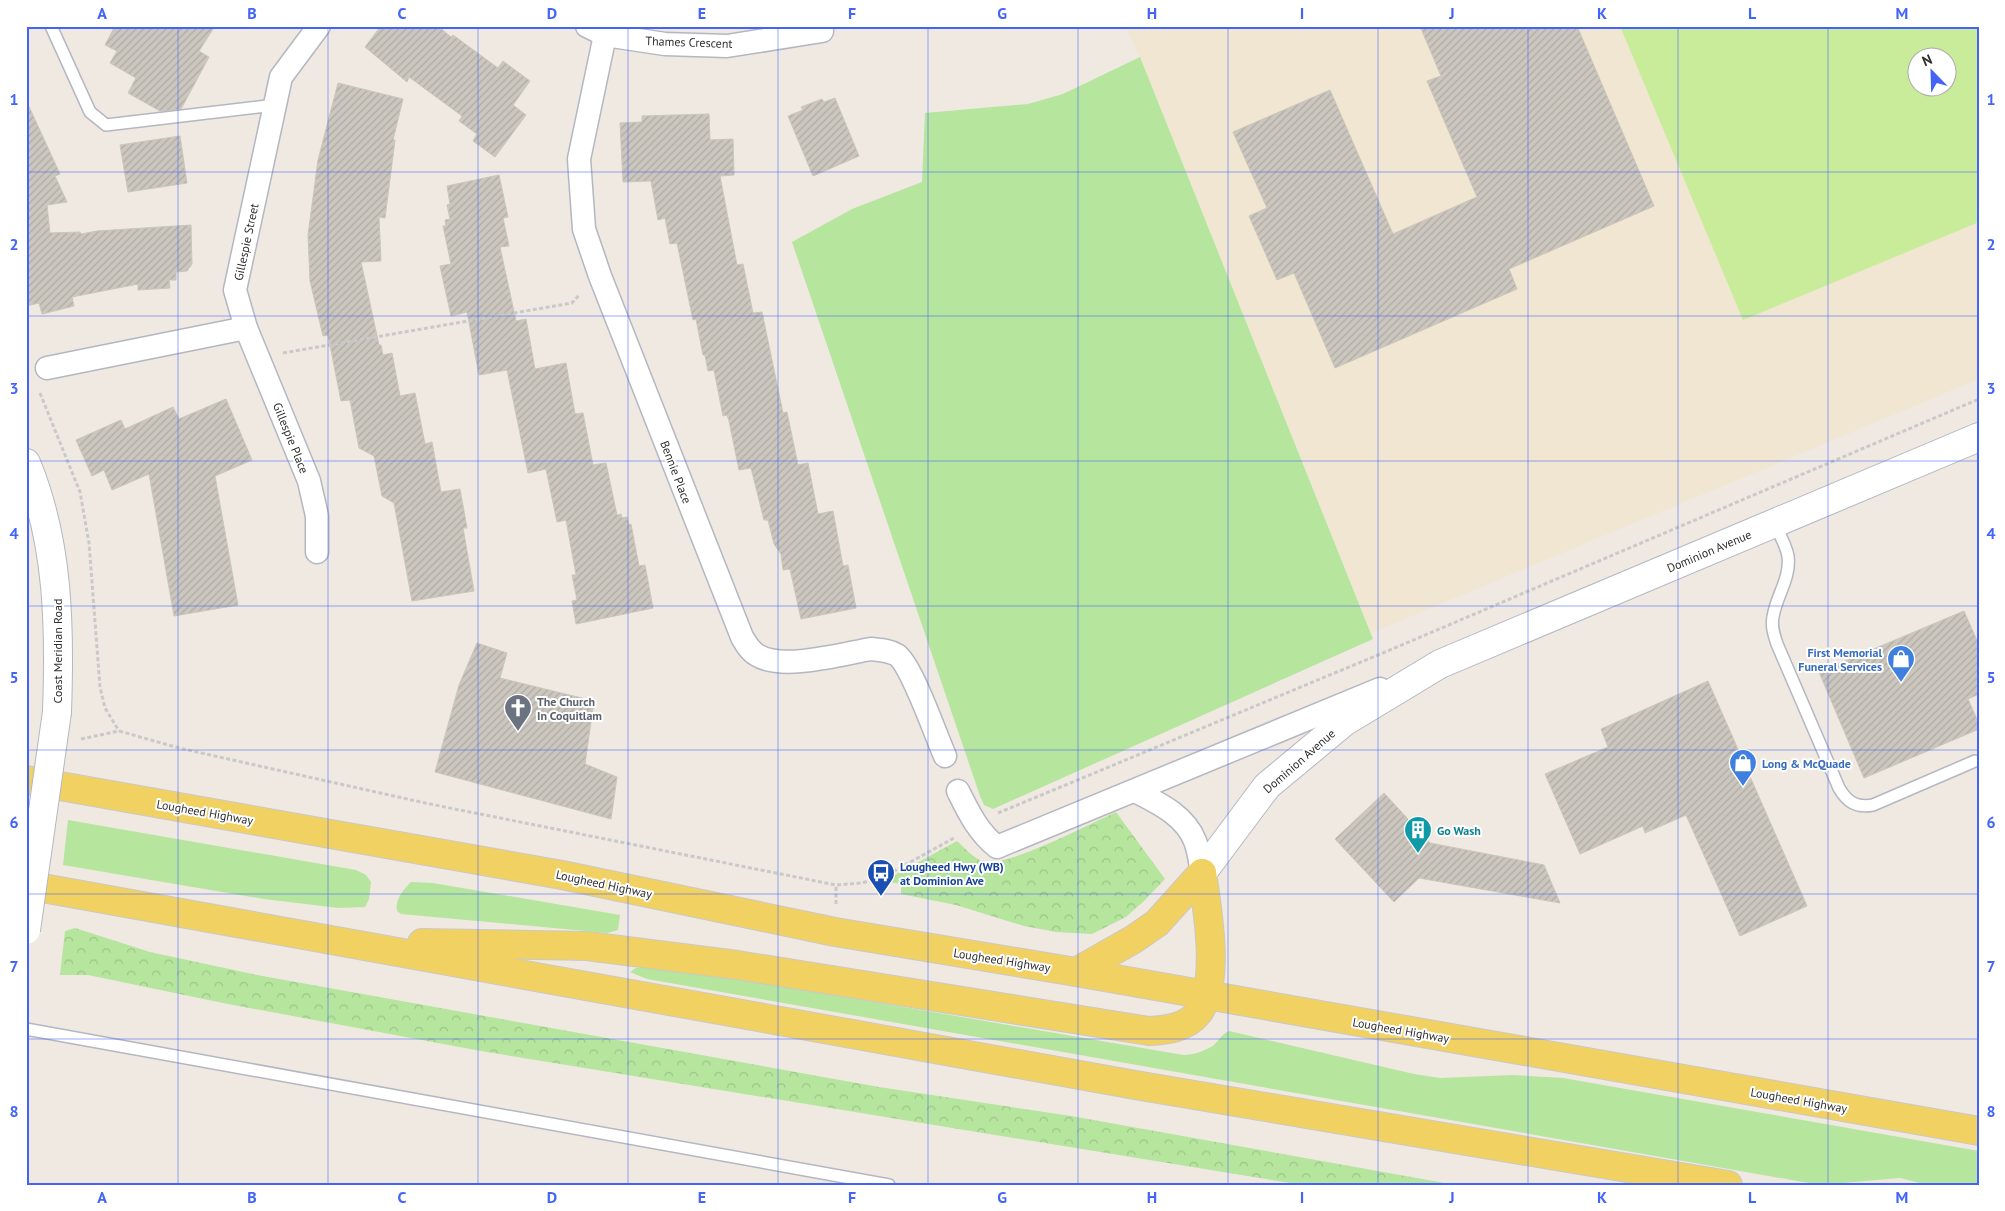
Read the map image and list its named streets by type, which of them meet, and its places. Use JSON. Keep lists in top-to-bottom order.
{
  "streets": {
    "main road": ["Lougheed Highway"],
    "street": [
      "Thames Crescent",
      "Gillespie Street",
      "Gillespie Place",
      "Bennie Place",
      "Dominion Avenue",
      "Coast Meridian Road"
    ]
  },
  "crossings": [
    ["Thames Crescent", "Bennie Place"],
    ["Gillespie Street", "Gillespie Place"]
  ],
  "places": {
    "shop": ["First Memorial Funeral Services", "Long & McQuade"],
    "church": ["The Church In Coquitlam"],
    "building": ["Go Wash"],
    "bus stop": ["Lougheed Hwy (WB) at Dominion Ave"]
  },
  "north": "top left",
  "grid": {
    "columns": [
      "A",
      "B",
      "C",
      "D",
      "E",
      "F",
      "G",
      "H",
      "I",
      "J",
      "K",
      "L",
      "M"
    ],
    "rows": [
      "1",
      "2",
      "3",
      "4",
      "5",
      "6",
      "7",
      "8"
    ]
  }
}
